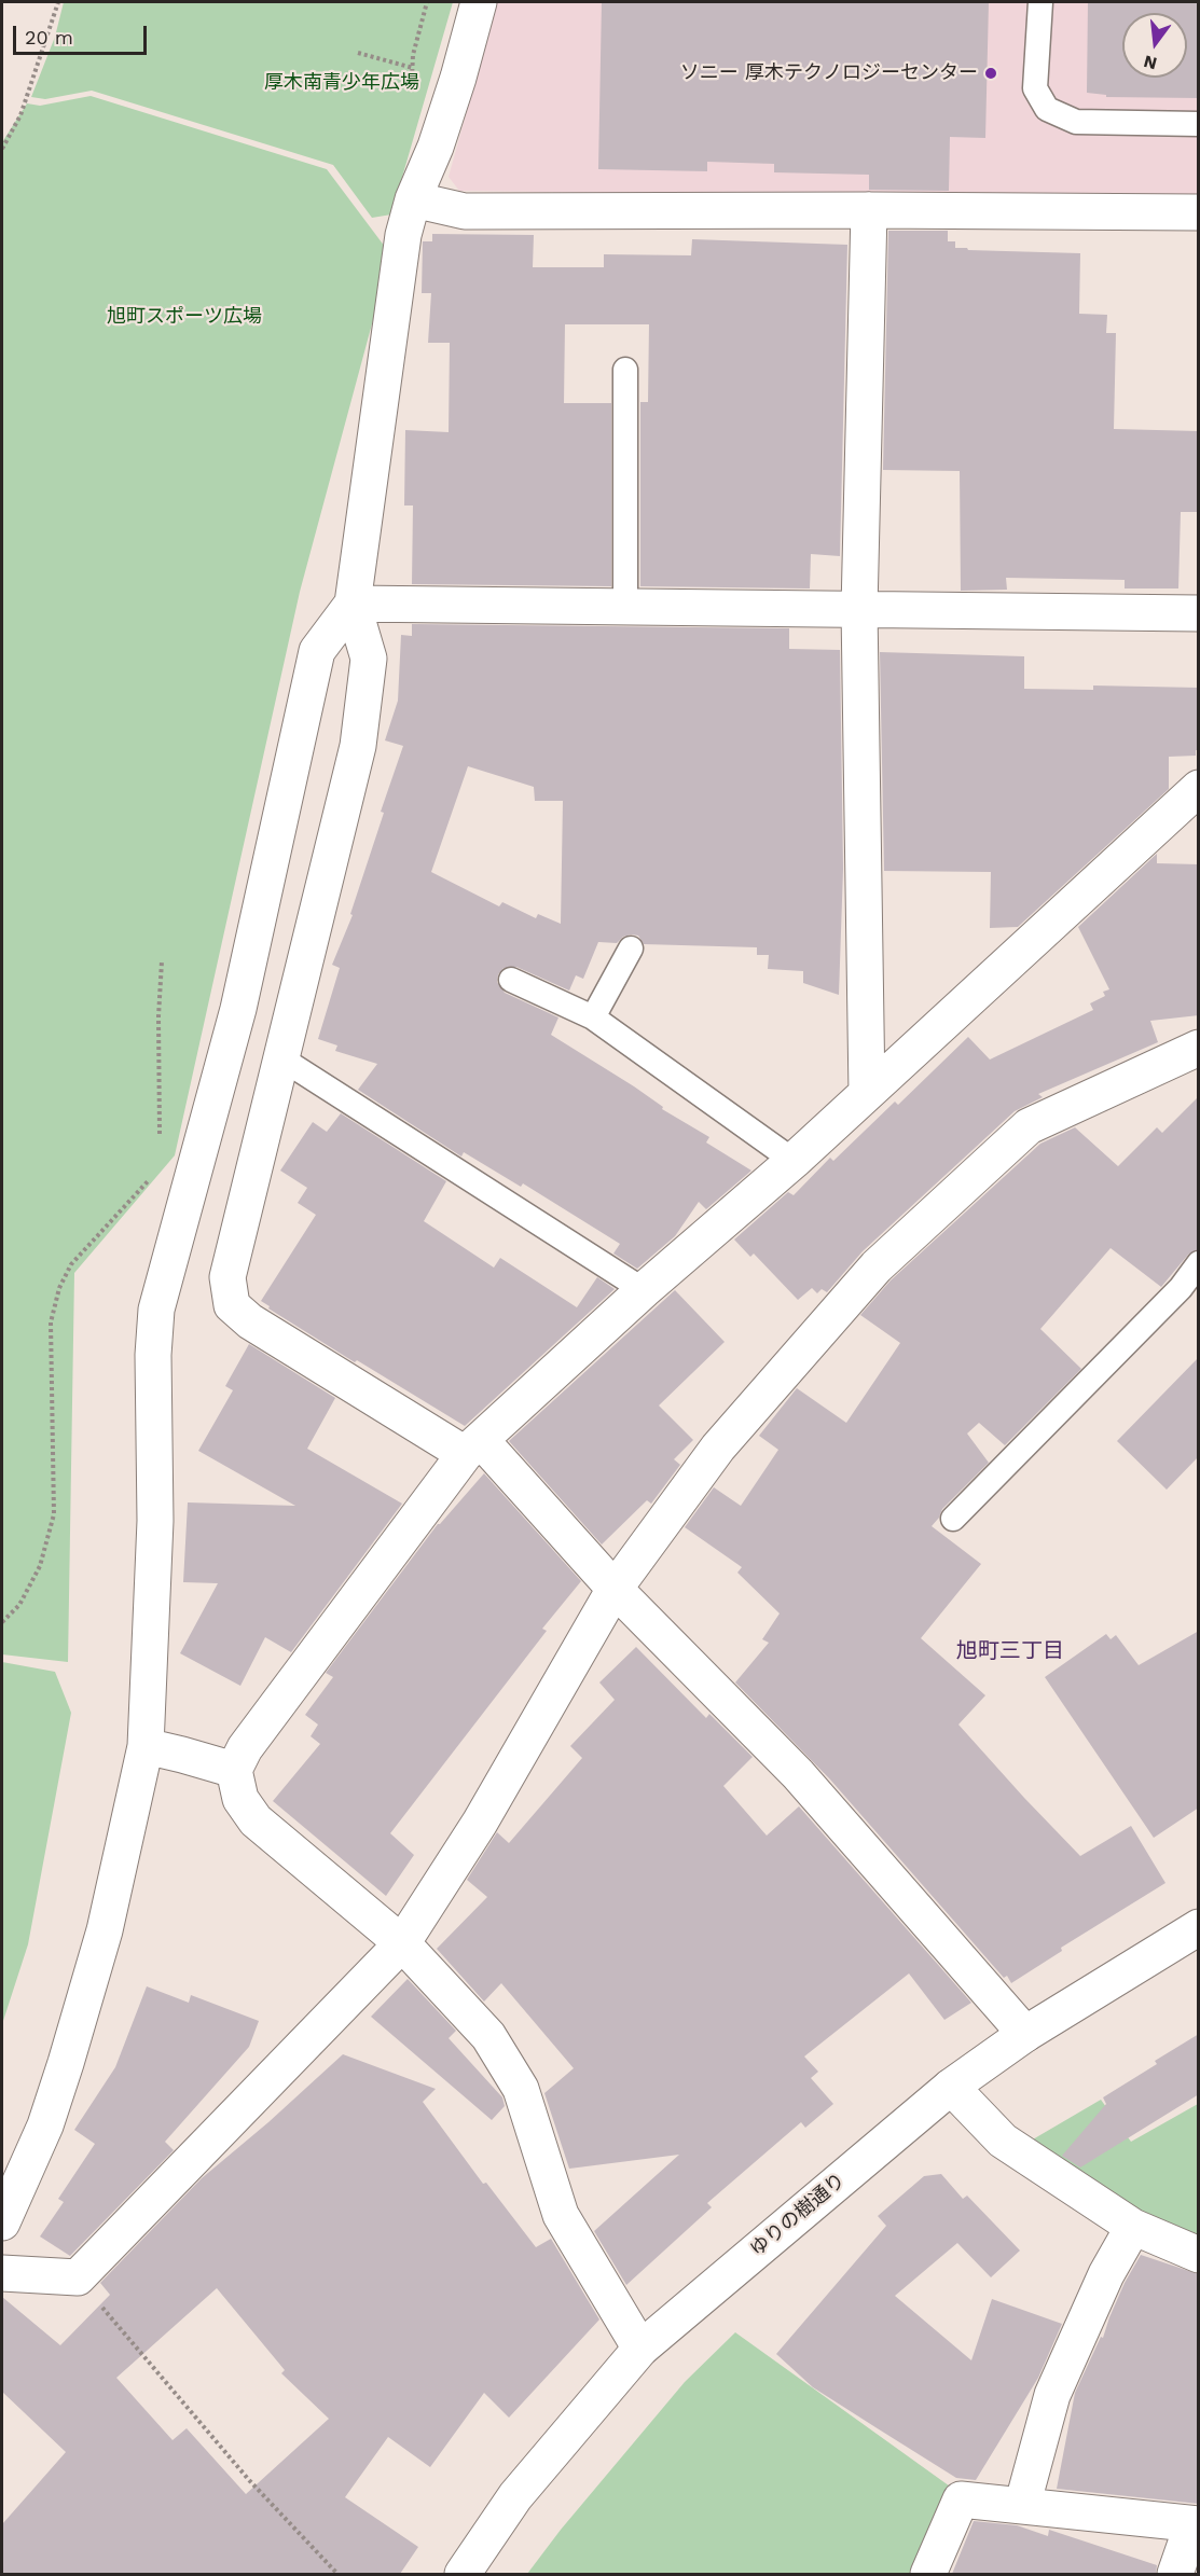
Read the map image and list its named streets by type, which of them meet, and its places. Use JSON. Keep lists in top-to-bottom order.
{
  "streets": {
    "street": ["ゆりの樹通り"]
  },
  "districts": ["旭町三丁目"],
  "parks": ["厚木南青少年広場", "旭町スポーツ広場"],
  "places": ["ソニー 厚木テクノロジーセンター"],
  "scale_bar": "20 m",
  "north": "bottom"
}
